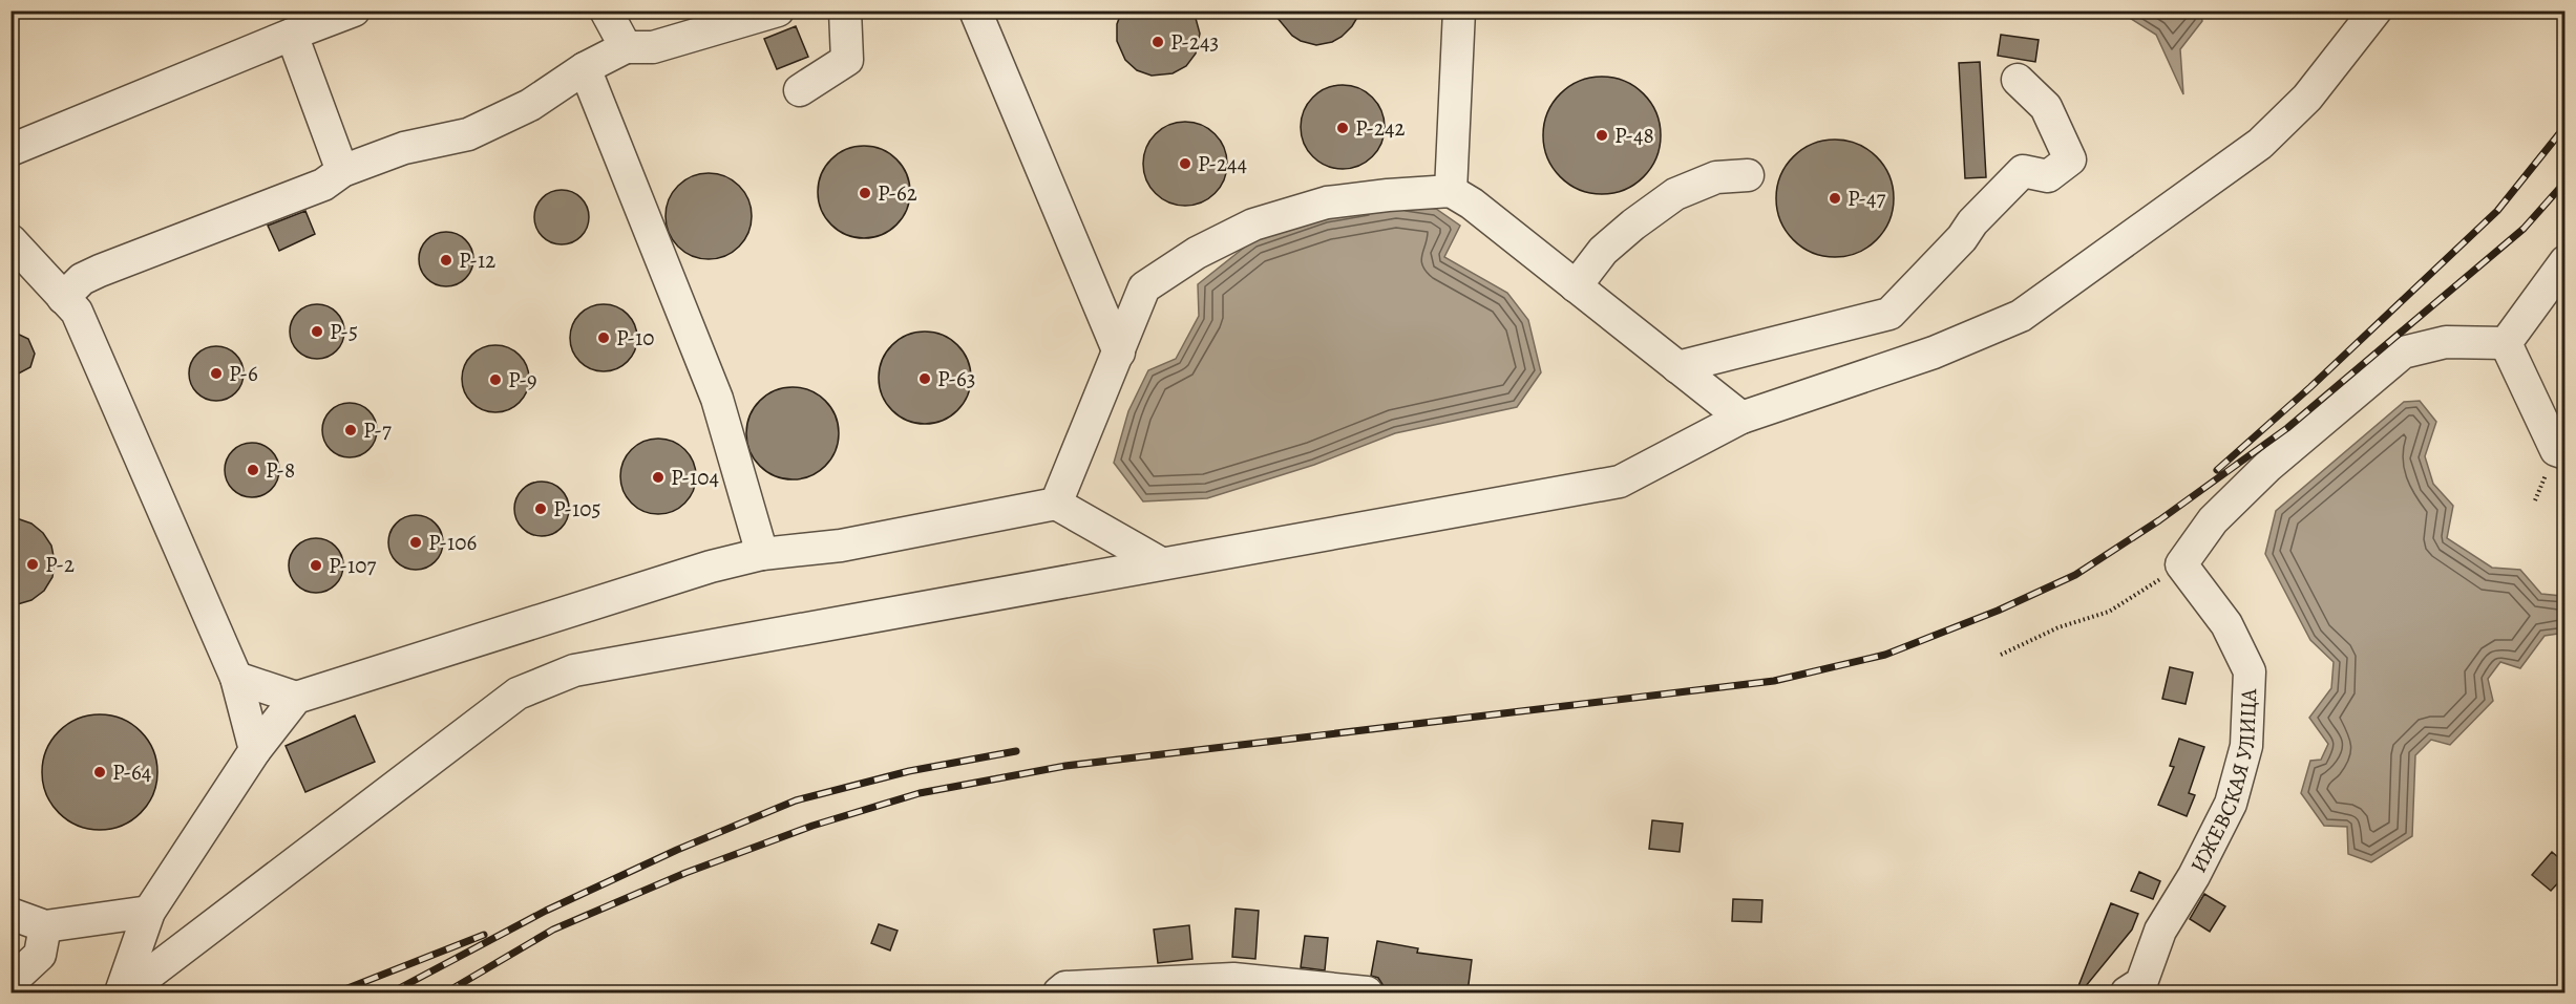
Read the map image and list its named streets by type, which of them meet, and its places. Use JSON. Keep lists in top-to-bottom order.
{
  "streets": {
    "street": ["ИЖЕВСКАЯ УЛИЦА"]
  },
  "places": [
    "Р-243",
    "Р-242",
    "Р-48",
    "Р-244",
    "Р-62",
    "Р-47",
    "Р-12",
    "Р-5",
    "Р-10",
    "Р-6",
    "Р-63",
    "Р-9",
    "Р-7",
    "Р-8",
    "Р-104",
    "Р-105",
    "Р-106",
    "Р-2",
    "Р-107",
    "Р-64"
  ]
}
